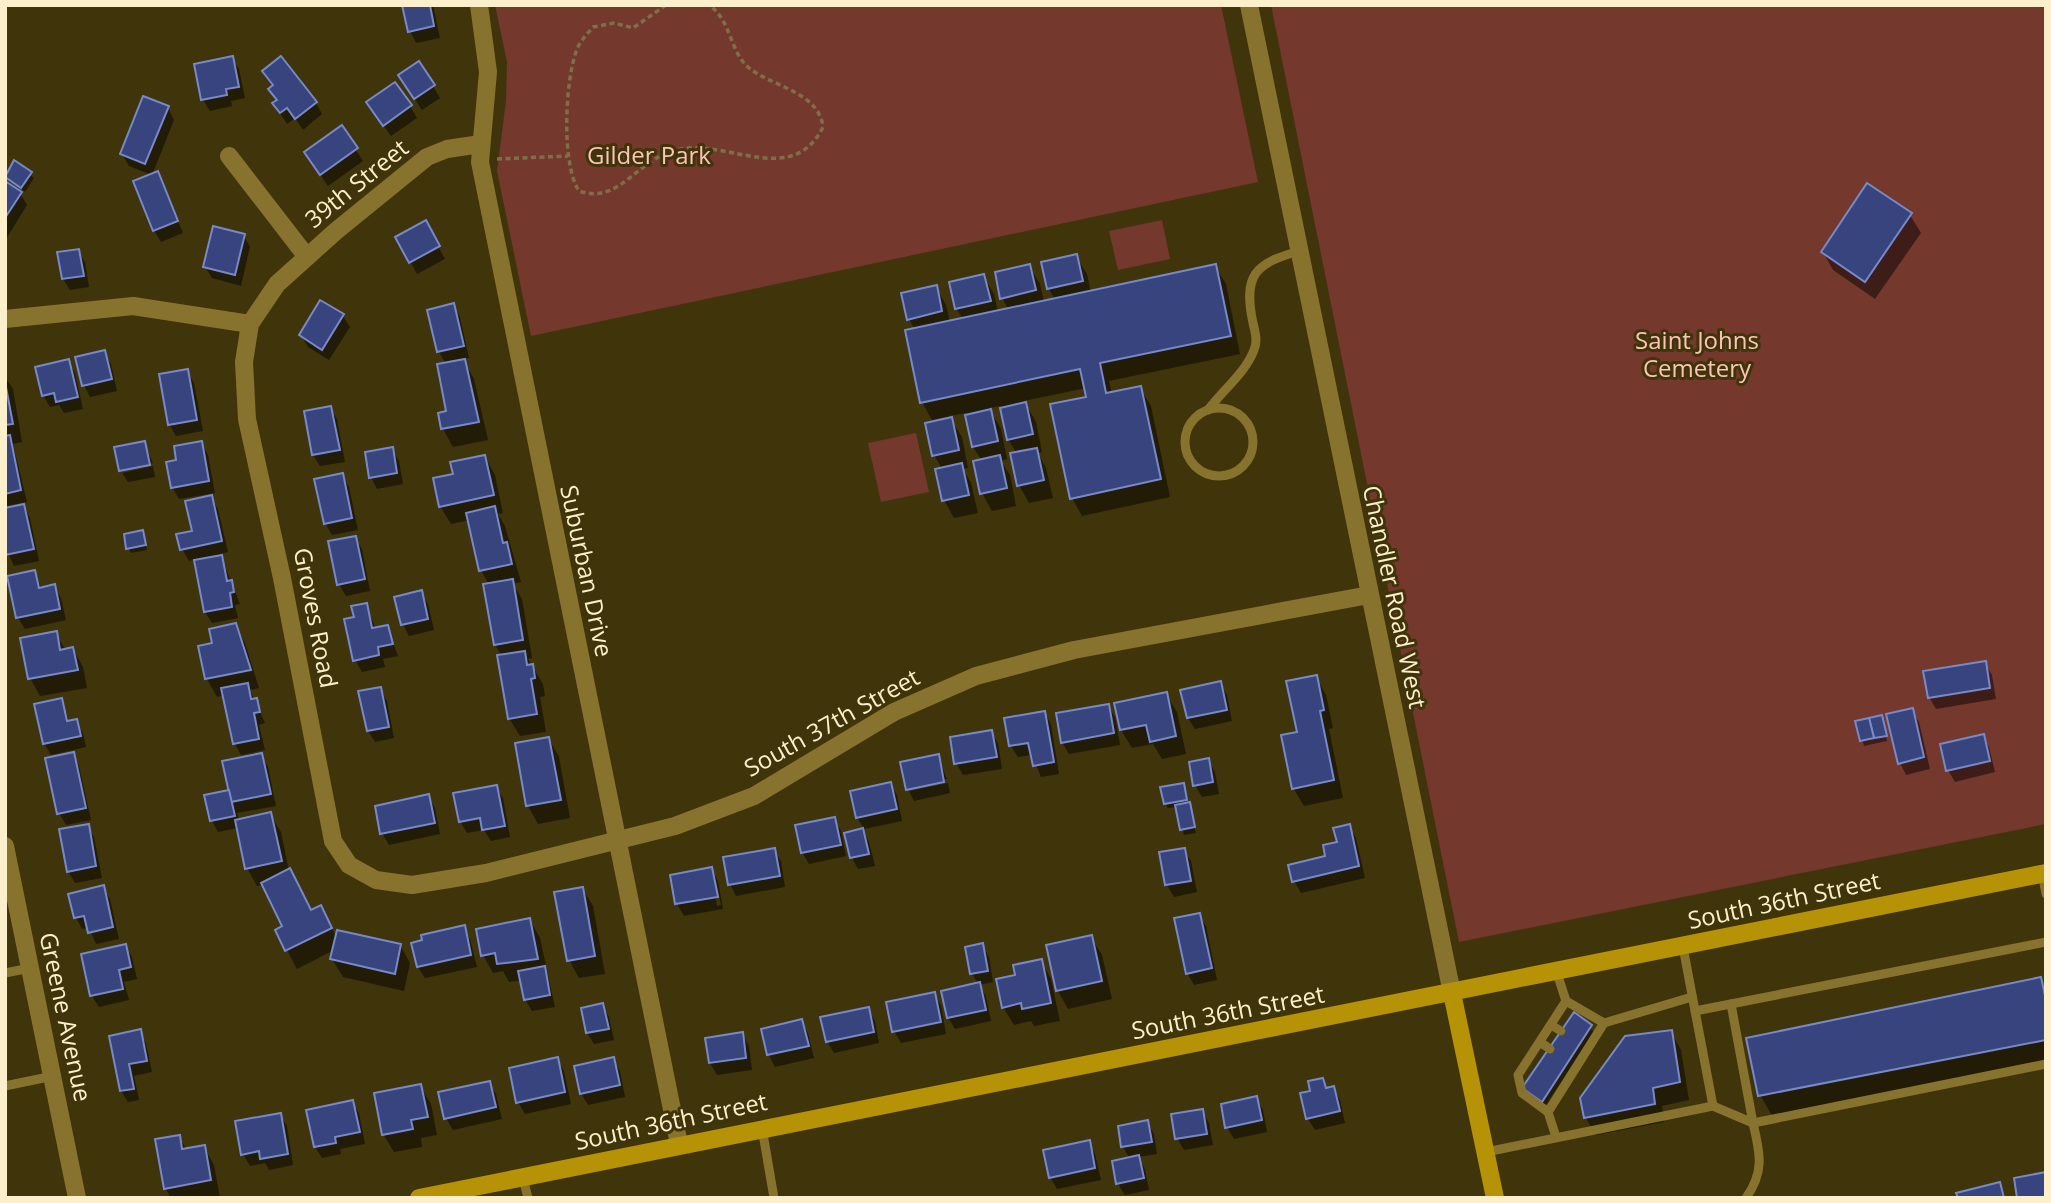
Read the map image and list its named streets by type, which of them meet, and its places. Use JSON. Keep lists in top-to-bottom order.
{
  "streets": {
    "main road": ["Chandler Road West", "South 36th Street"],
    "street": [
      "39th Street",
      "Suburban Drive",
      "Groves Road",
      "South 37th Street",
      "Greene Avenue"
    ]
  },
  "crossings": [
    ["39th Street", "Suburban Drive"],
    ["39th Street", "Groves Road"],
    ["Suburban Drive", "South 37th Street"],
    ["Suburban Drive", "South 36th Street"],
    ["Chandler Road West", "South 37th Street"],
    ["Chandler Road West", "South 36th Street"],
    ["Groves Road", "South 37th Street"]
  ],
  "parks": ["Gilder Park", "Saint Johns Cemetery"]
}
